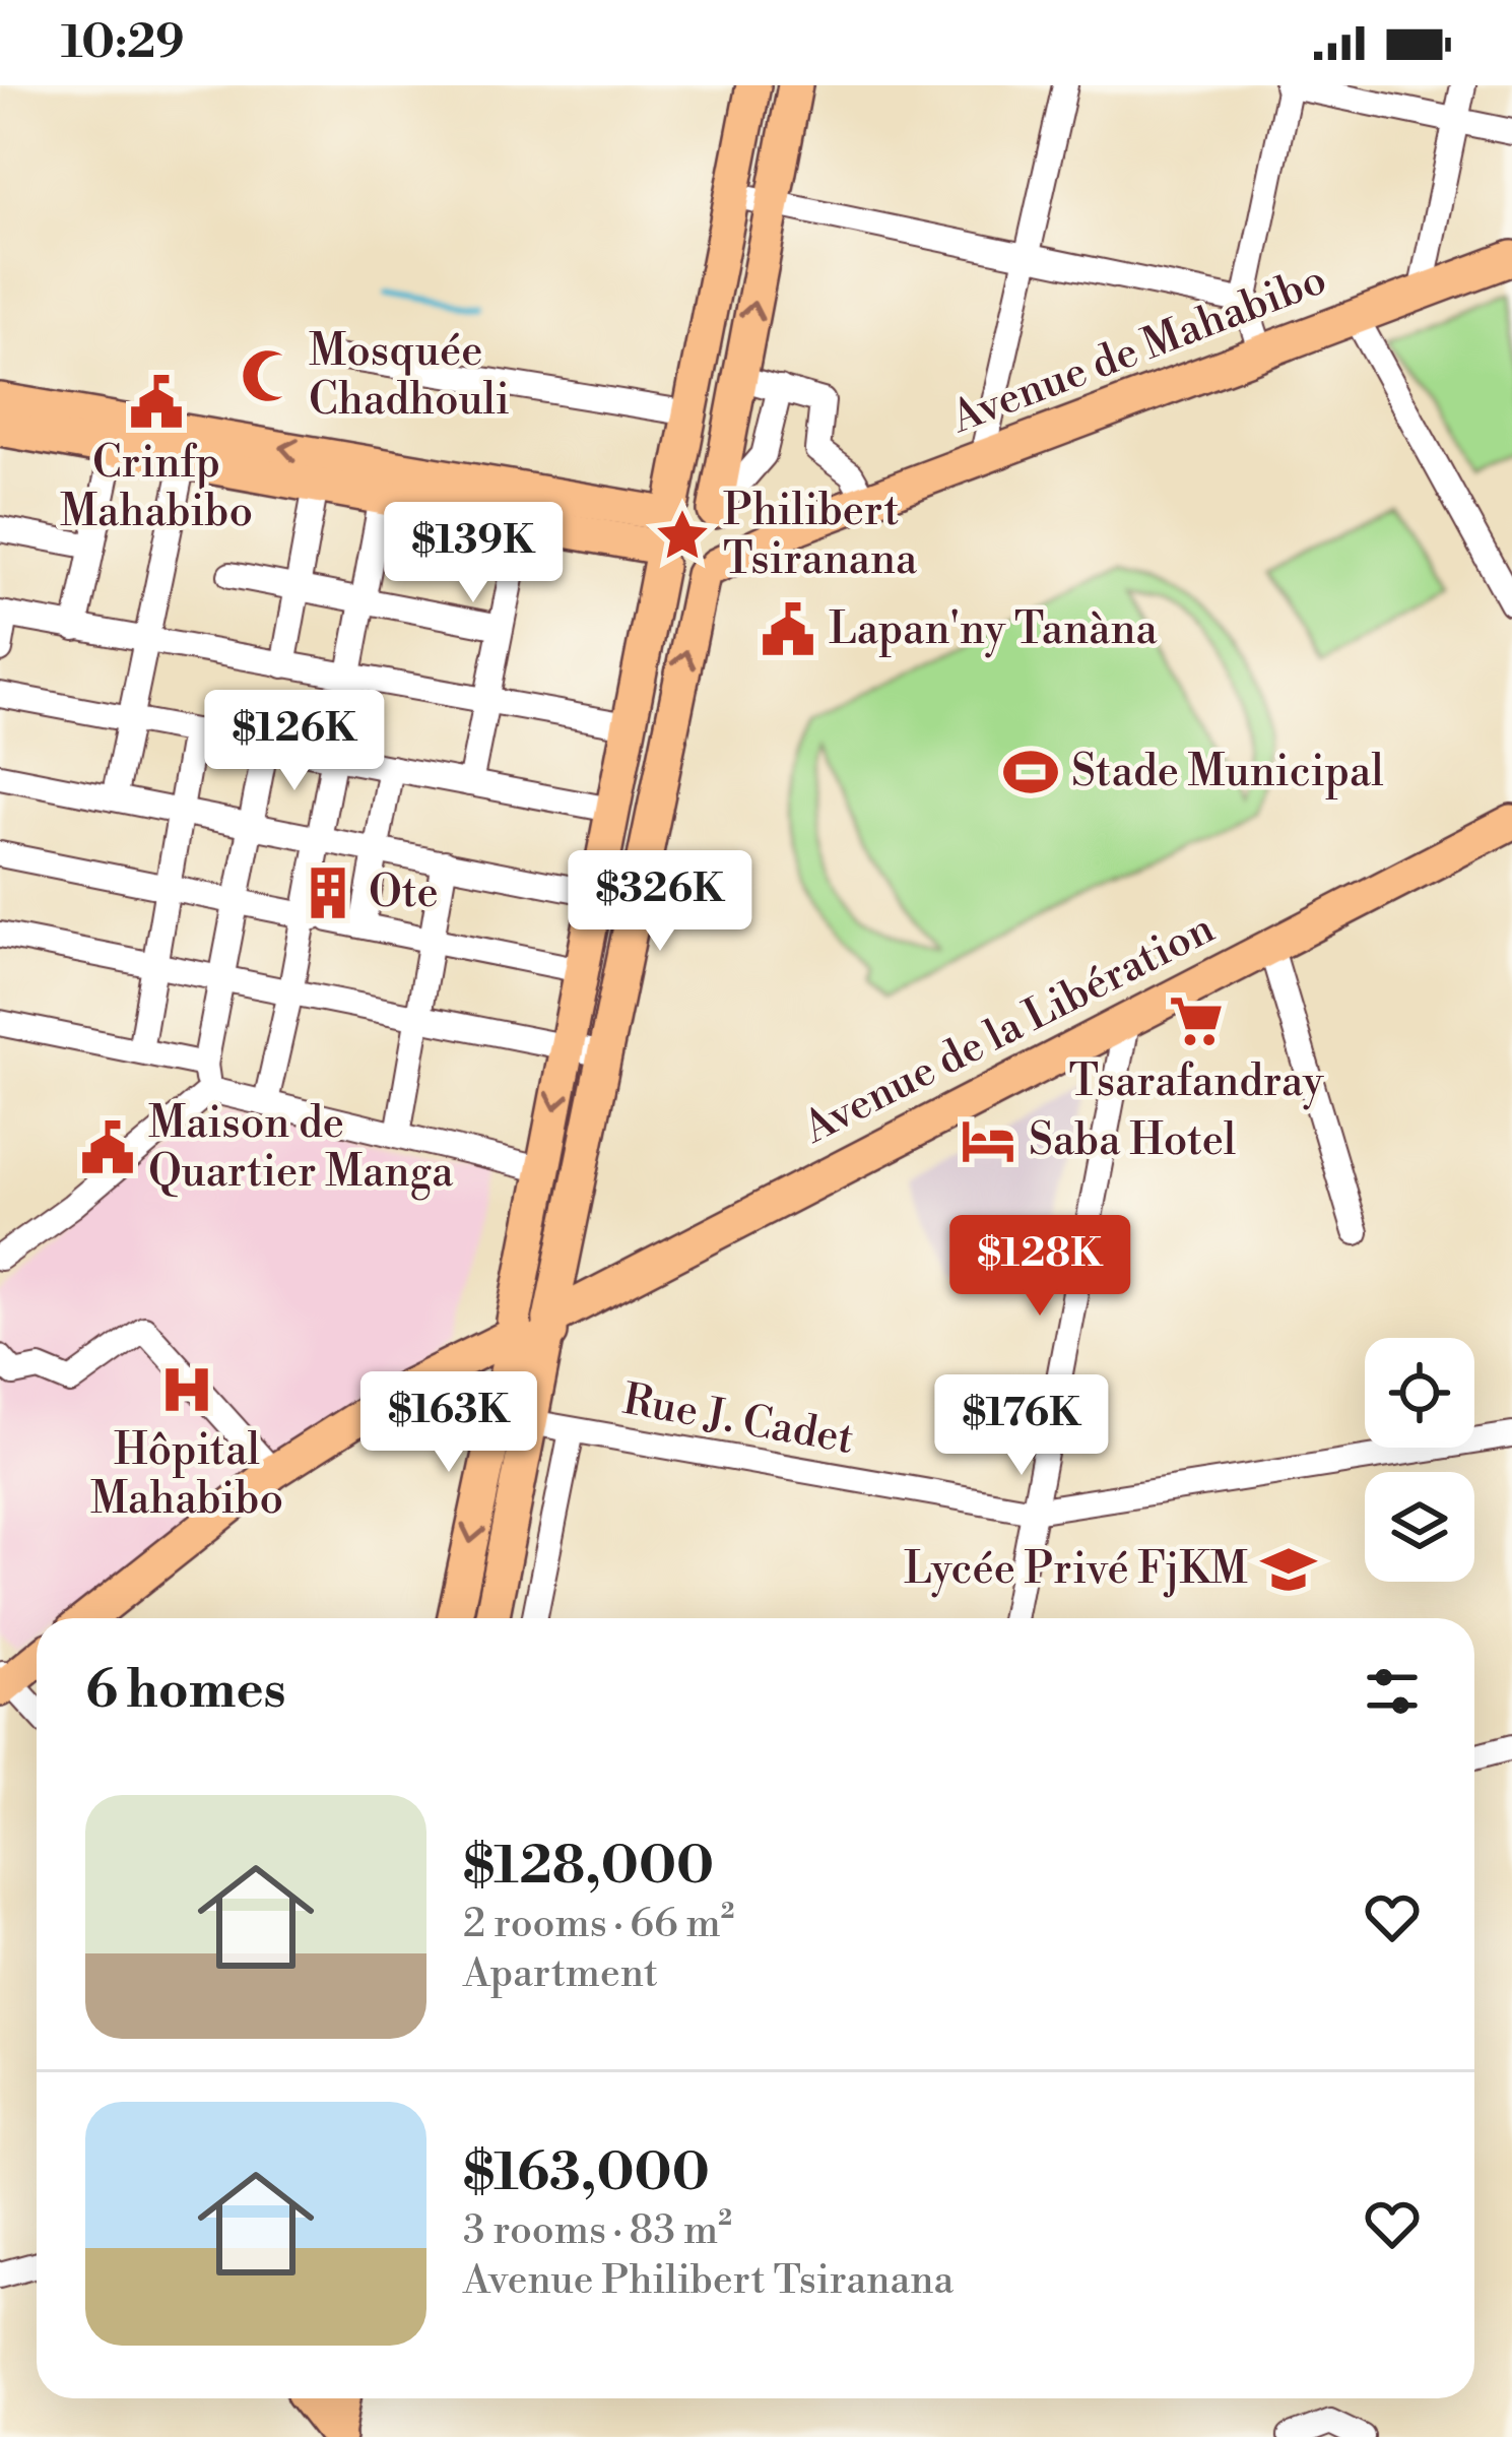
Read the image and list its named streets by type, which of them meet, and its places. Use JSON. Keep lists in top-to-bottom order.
{
  "streets": {
    "main road": ["Avenue de Mahabibo", "Avenue de la Libération"],
    "street": ["Rue J. Cadet"]
  },
  "places": {
    "mosque": ["Mosquée Chadhouli"],
    "public building": ["Crinfp Mahabibo", "Lapan'ny Tanàna", "Maison de Quartier Manga"],
    "place": ["Philibert Tsiranana"],
    "sports": ["Stade Municipal"],
    "building": ["Ote"],
    "supermarket": ["Tsarafandray"],
    "hotel": ["Saba Hotel"],
    "hospital": ["Hôpital Mahabibo"],
    "school or university": ["Lycée Privé FjKM"]
  },
  "page": {
    "status": "10:29",
    "price": [
      "$139K",
      "$126K",
      "$326K",
      "$128K",
      "$163K",
      "$176K"
    ],
    "heading": "6 homes",
    "list": [
      {
        "name": "$128,000",
        "note": "2 rooms · 66 m² · Apartment"
      },
      {
        "name": "$163,000",
        "note": "3 rooms · 83 m² · Avenue Philibert Tsiranana"
      }
    ]
  }
}
